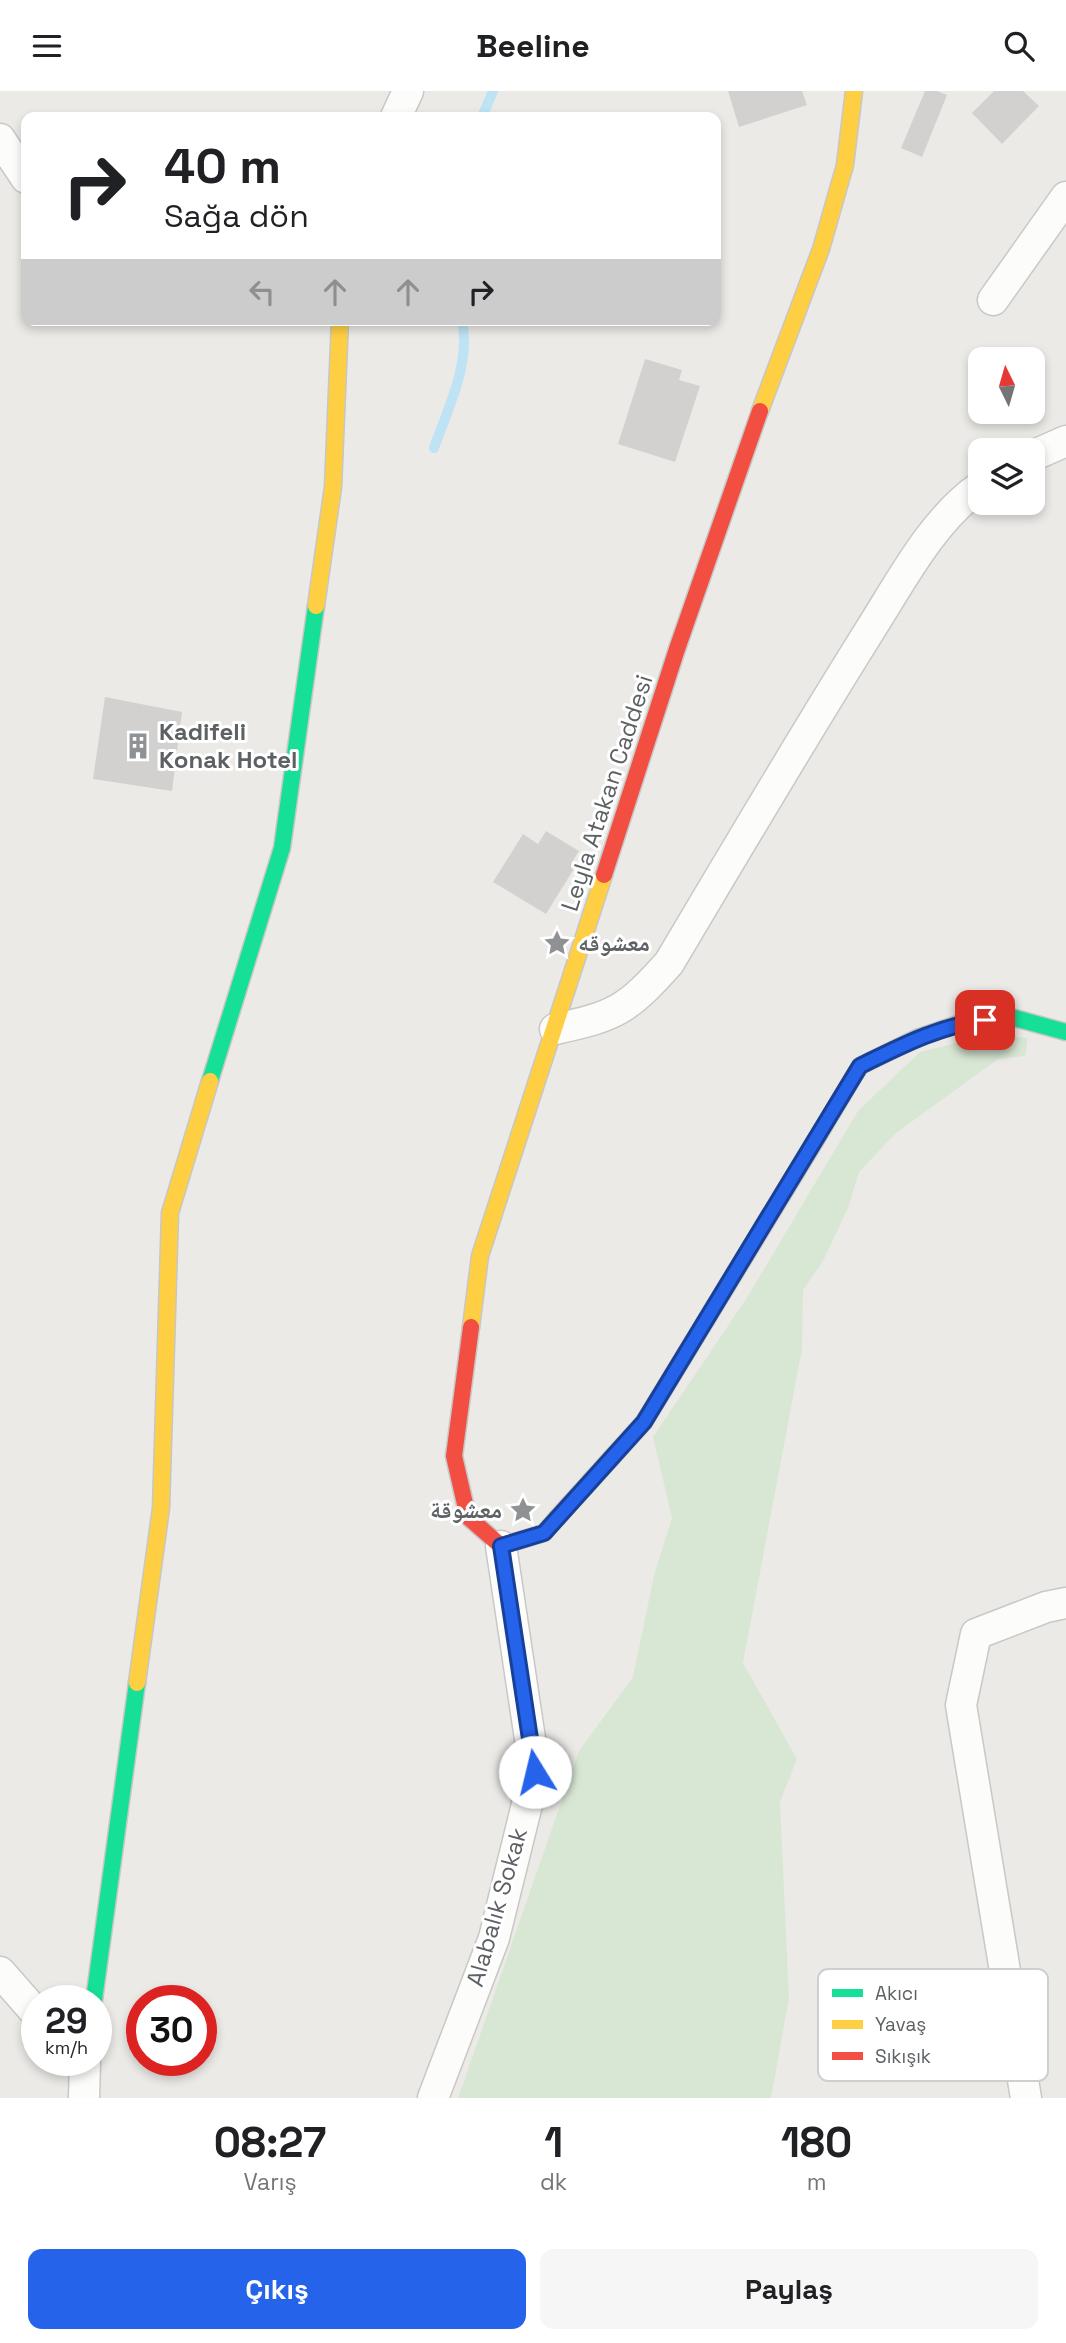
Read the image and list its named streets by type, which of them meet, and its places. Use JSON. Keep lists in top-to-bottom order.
{
  "streets": {
    "main road": ["Leyla Atakan Caddesi"],
    "street": ["Alabalık Sokak"]
  },
  "crossings": [
    ["Leyla Atakan Caddesi", "Alabalık Sokak"]
  ],
  "places": {
    "building": ["Kadifeli Konak Hotel"],
    "place": ["معشوقه", "معشوقة"]
  },
  "legend": ["Akıcı", "Yavaş", "Sıkışık"],
  "north": "top",
  "page": {
    "header": "Beeline",
    "turn": ["40 m", "Sağa dön"],
    "speed": "29 km/h",
    "limit": "30",
    "eta": [
      "08:27",
      "Varış",
      "1",
      "dk",
      "180",
      "m"
    ],
    "buttons": ["Çıkış", "Paylaş"]
  }
}
